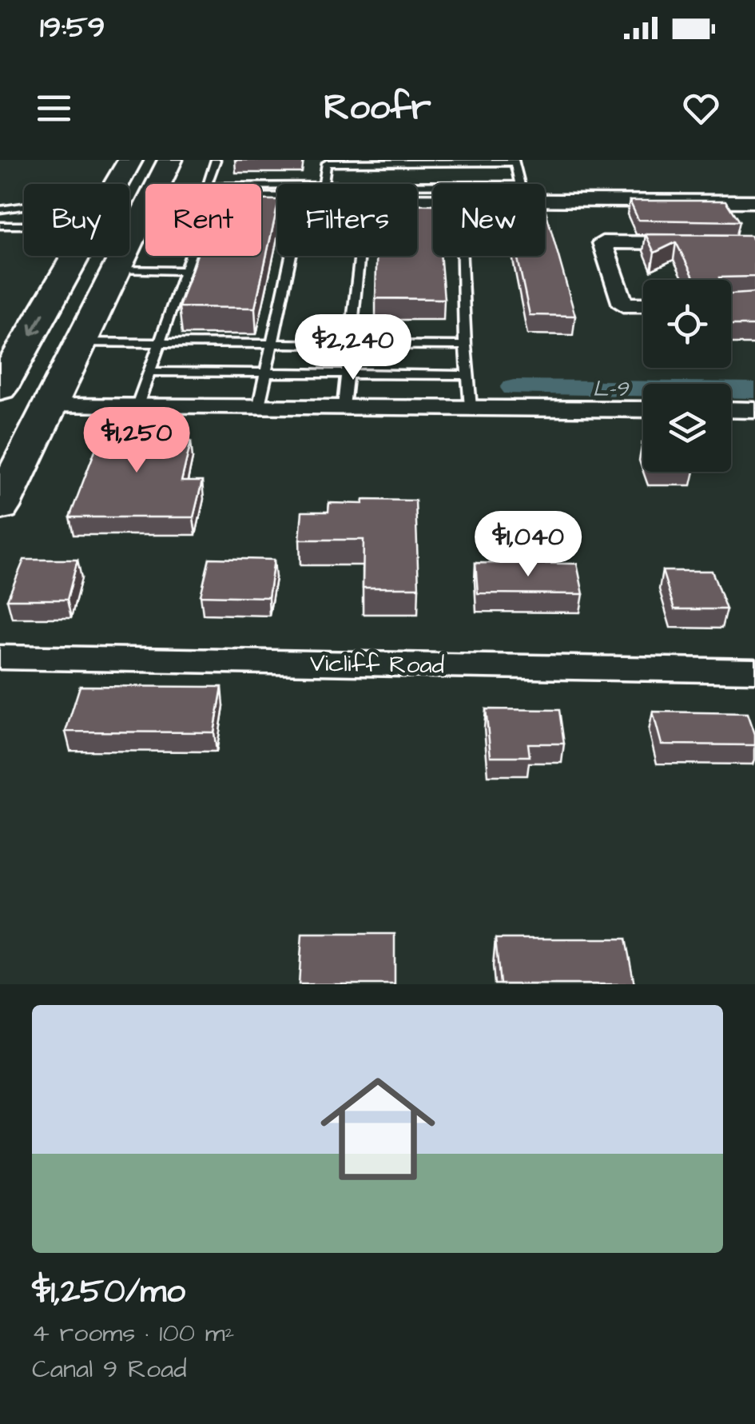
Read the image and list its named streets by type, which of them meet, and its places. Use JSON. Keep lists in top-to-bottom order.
{
  "streets": {
    "street": ["Vicliff Road"]
  },
  "water": ["L-9"],
  "page": {
    "status": "19:59",
    "header": "Roofr",
    "chip": [
      "Buy",
      "Rent",
      "Filters",
      "New"
    ],
    "price": ["$2,240", "$1,250", "$1,040"],
    "list": [
      {
        "name": "$1,250/mo",
        "note": "4 rooms · 100 m² · Canal 9 Road"
      }
    ]
  }
}
